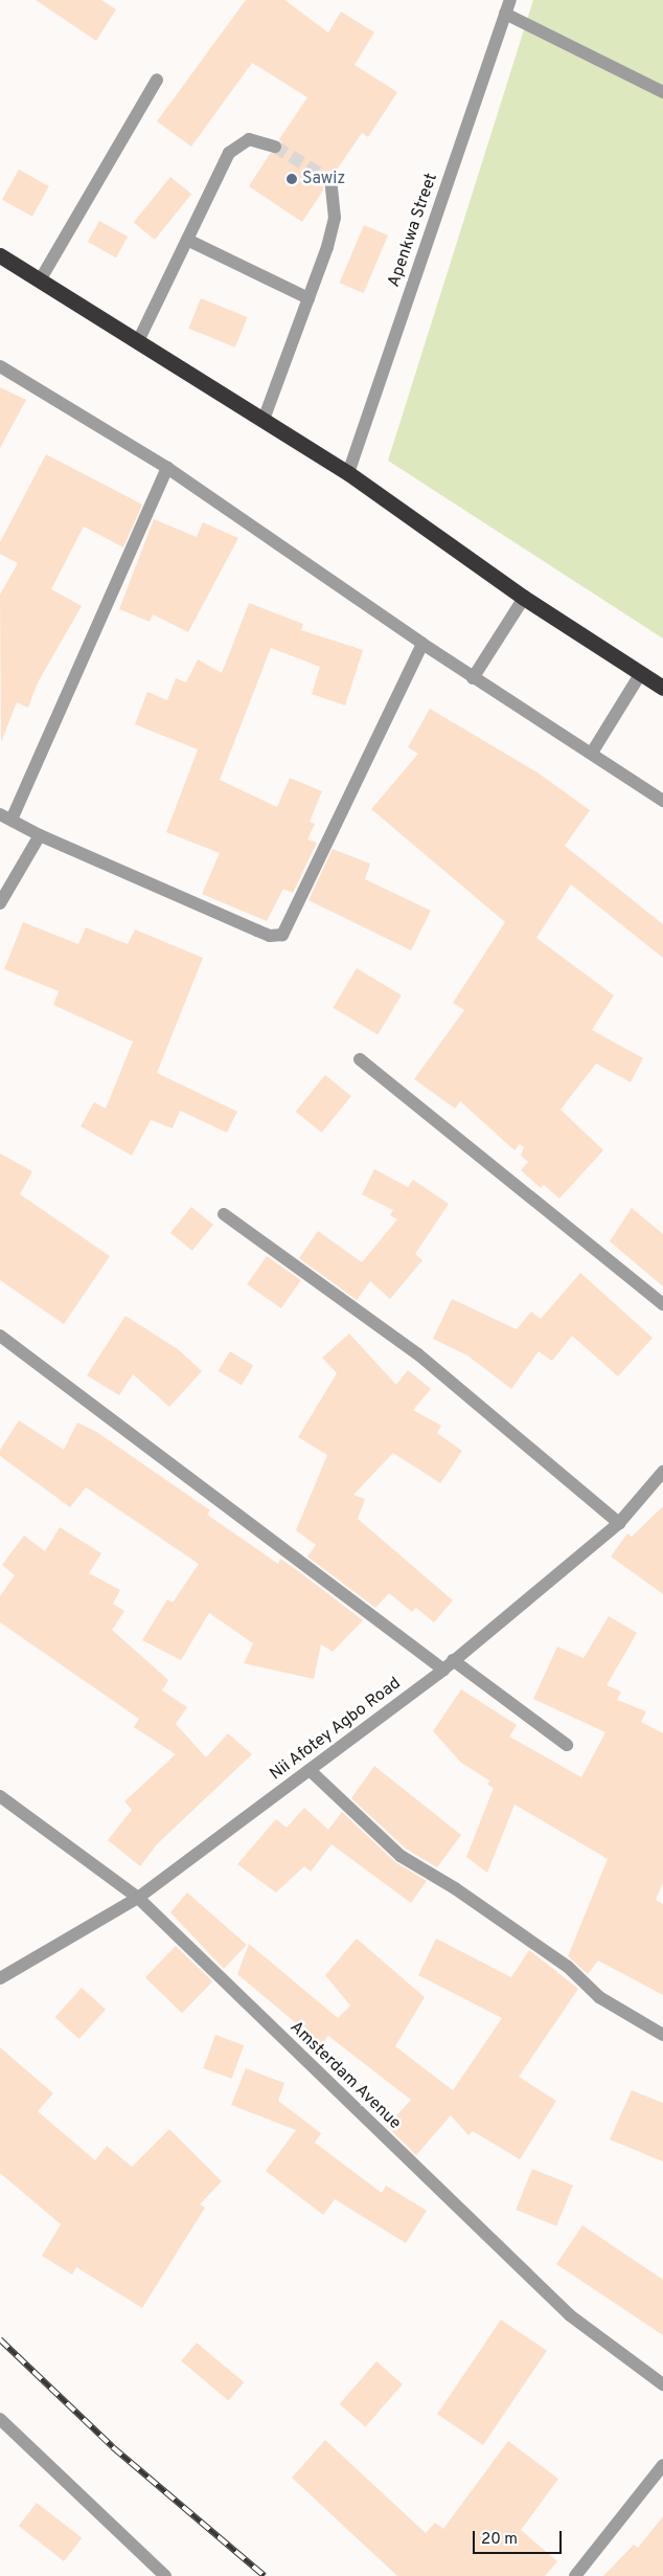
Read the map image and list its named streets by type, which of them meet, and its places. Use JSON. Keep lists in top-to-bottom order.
{
  "streets": {
    "street": ["Apenkwa Street", "Nii Afotey Agbo Road", "Amsterdam Avenue"]
  },
  "crossings": [
    ["Nii Afotey Agbo Road", "Amsterdam Avenue"]
  ],
  "places": ["Sawiz"],
  "scale_bar": "20 m"
}
